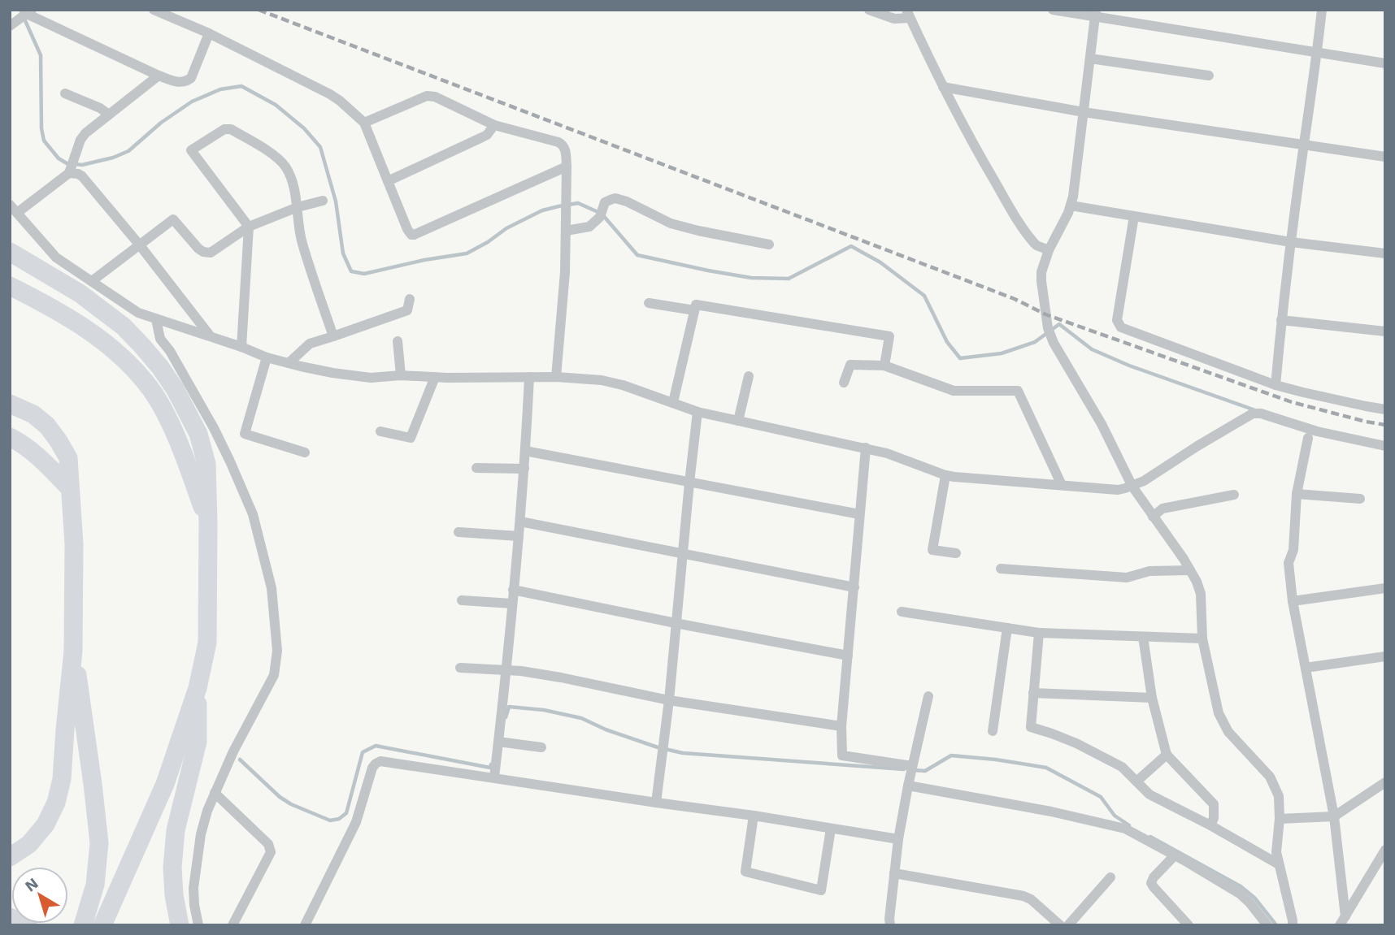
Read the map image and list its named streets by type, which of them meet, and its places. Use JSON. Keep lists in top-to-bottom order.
{
  "north": "top left"
}
